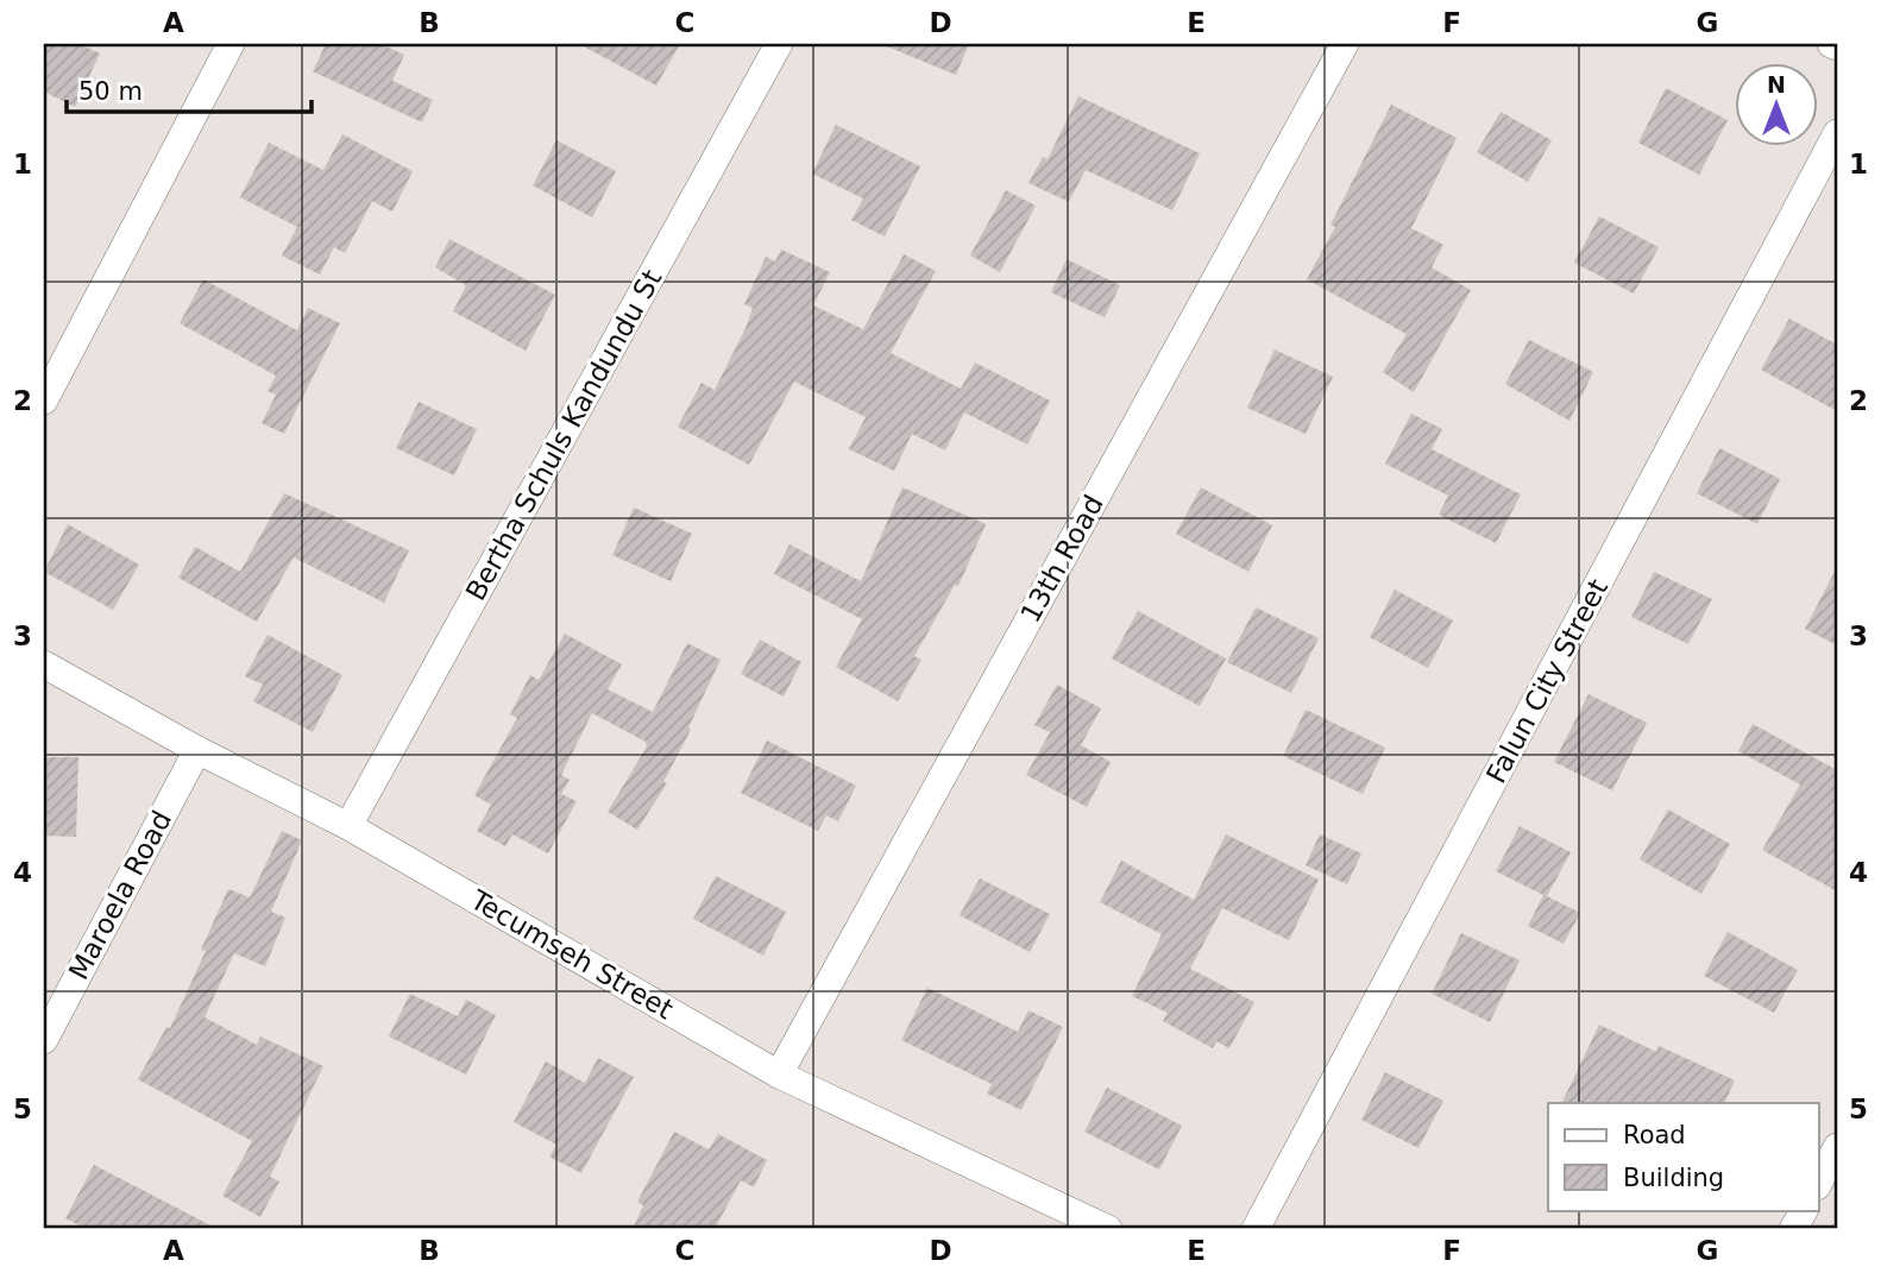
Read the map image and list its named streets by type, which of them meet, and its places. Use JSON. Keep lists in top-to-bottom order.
{
  "streets": {
    "street": [
      "Bertha Schuls Kandundu St",
      "13th Road",
      "Falun City Street",
      "Maroela Road",
      "Tecumseh Street"
    ]
  },
  "crossings": [
    ["Bertha Schuls Kandundu St", "Tecumseh Street"],
    ["13th Road", "Tecumseh Street"],
    ["Maroela Road", "Tecumseh Street"]
  ],
  "legend": ["Road", "Building"],
  "scale_bar": "50 m",
  "north": "top",
  "grid": {
    "columns": [
      "A",
      "B",
      "C",
      "D",
      "E",
      "F",
      "G"
    ],
    "rows": [
      "1",
      "2",
      "3",
      "4",
      "5"
    ]
  }
}
